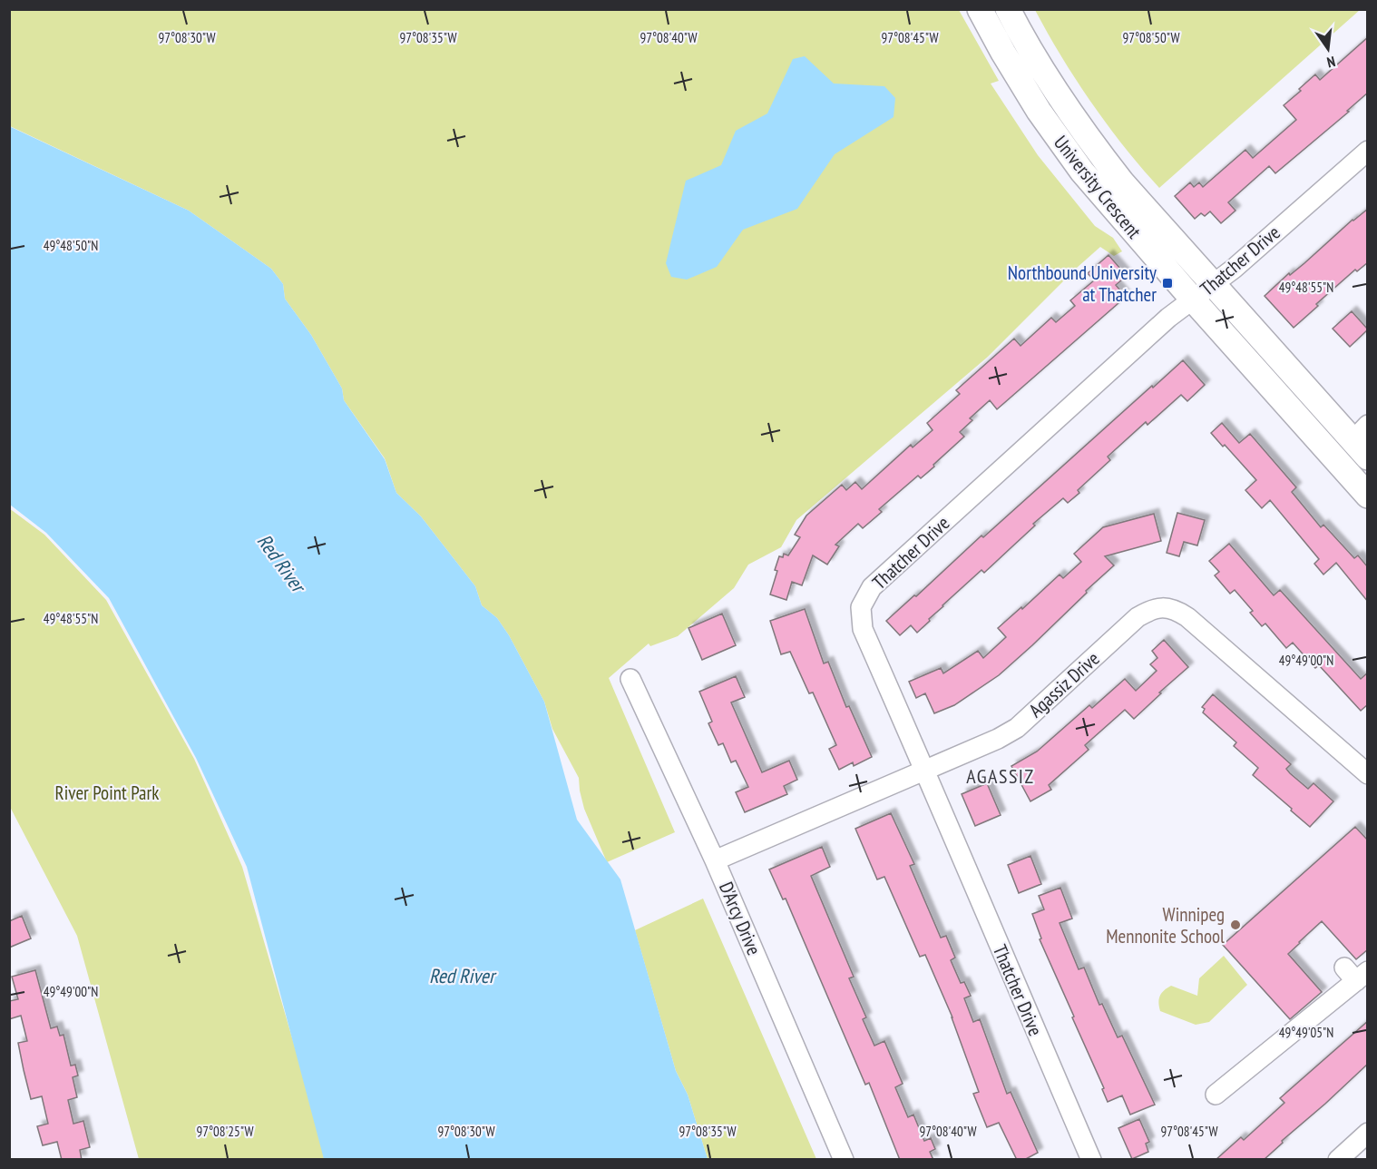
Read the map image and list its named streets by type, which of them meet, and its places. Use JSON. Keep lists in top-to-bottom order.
{
  "streets": {
    "main road": ["University Crescent"],
    "street": ["Thatcher Drive", "Agassiz Drive", "D'Arcy Drive"]
  },
  "crossings": [
    ["University Crescent", "Thatcher Drive"],
    ["Thatcher Drive", "Agassiz Drive"],
    ["Agassiz Drive", "D'Arcy Drive"]
  ],
  "districts": ["AGASSIZ"],
  "water": ["Red River"],
  "parks": ["River Point Park"],
  "places": {
    "transit": ["Northbound University at Thatcher"],
    "other": ["Winnipeg Mennonite School"]
  },
  "north": "bottom",
  "coordinates": [
    "97°08'30\"W",
    "97°08'35\"W",
    "97°08'40\"W",
    "97°08'45\"W",
    "97°08'50\"W",
    "49°48'50\"N",
    "49°48'55\"N",
    "49°49'00\"N",
    "49°49'05\"N",
    "97°08'25\"W"
  ]
}
